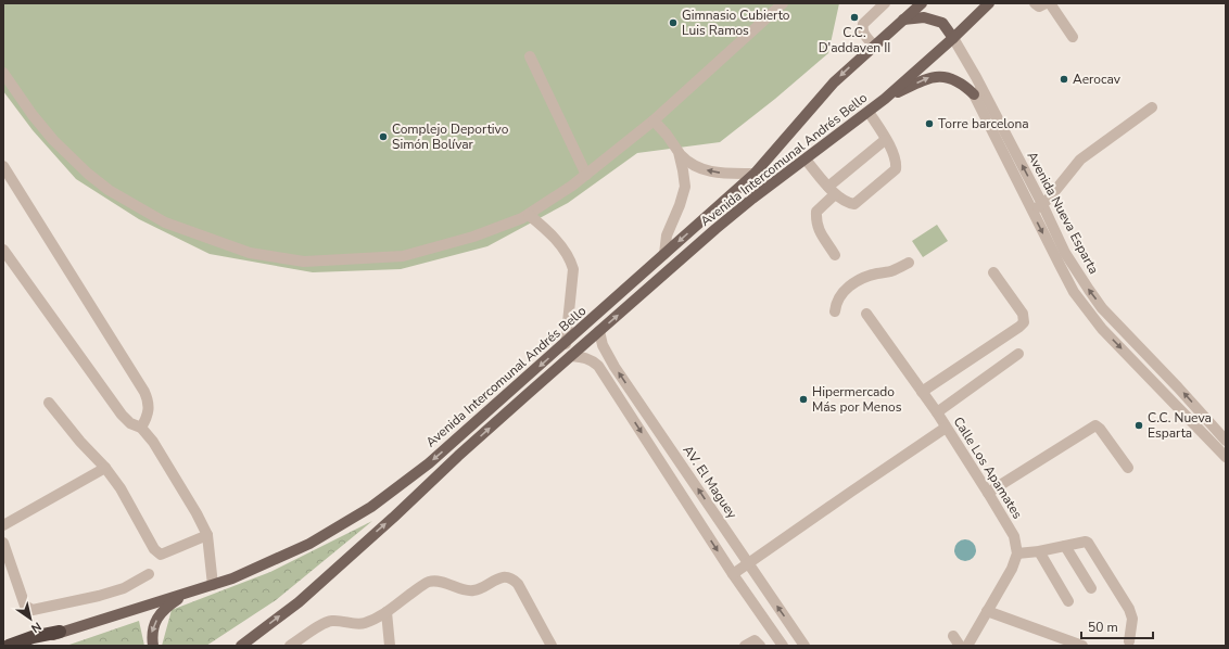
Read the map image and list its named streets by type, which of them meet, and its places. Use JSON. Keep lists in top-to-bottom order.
{
  "streets": {
    "main road": ["Avenida Intercomunal Andrés Bello"],
    "street": ["Avenida Nueva Esparta", "Calle Los Apamates", "AV. El Maguey"]
  },
  "crossings": [
    ["Avenida Intercomunal Andrés Bello", "Avenida Nueva Esparta"],
    ["Avenida Intercomunal Andrés Bello", "AV. El Maguey"]
  ],
  "places": [
    "C.C. D'addaven II",
    "Gimnasio Cubierto Luis Ramos",
    "Aerocav",
    "Torre barcelona",
    "Complejo Deportivo Simón Bolívar",
    "Hipermercado Más por Menos",
    "C.C. Nueva Esparta"
  ],
  "scale_bar": "50 m",
  "north": "bottom right"
}
